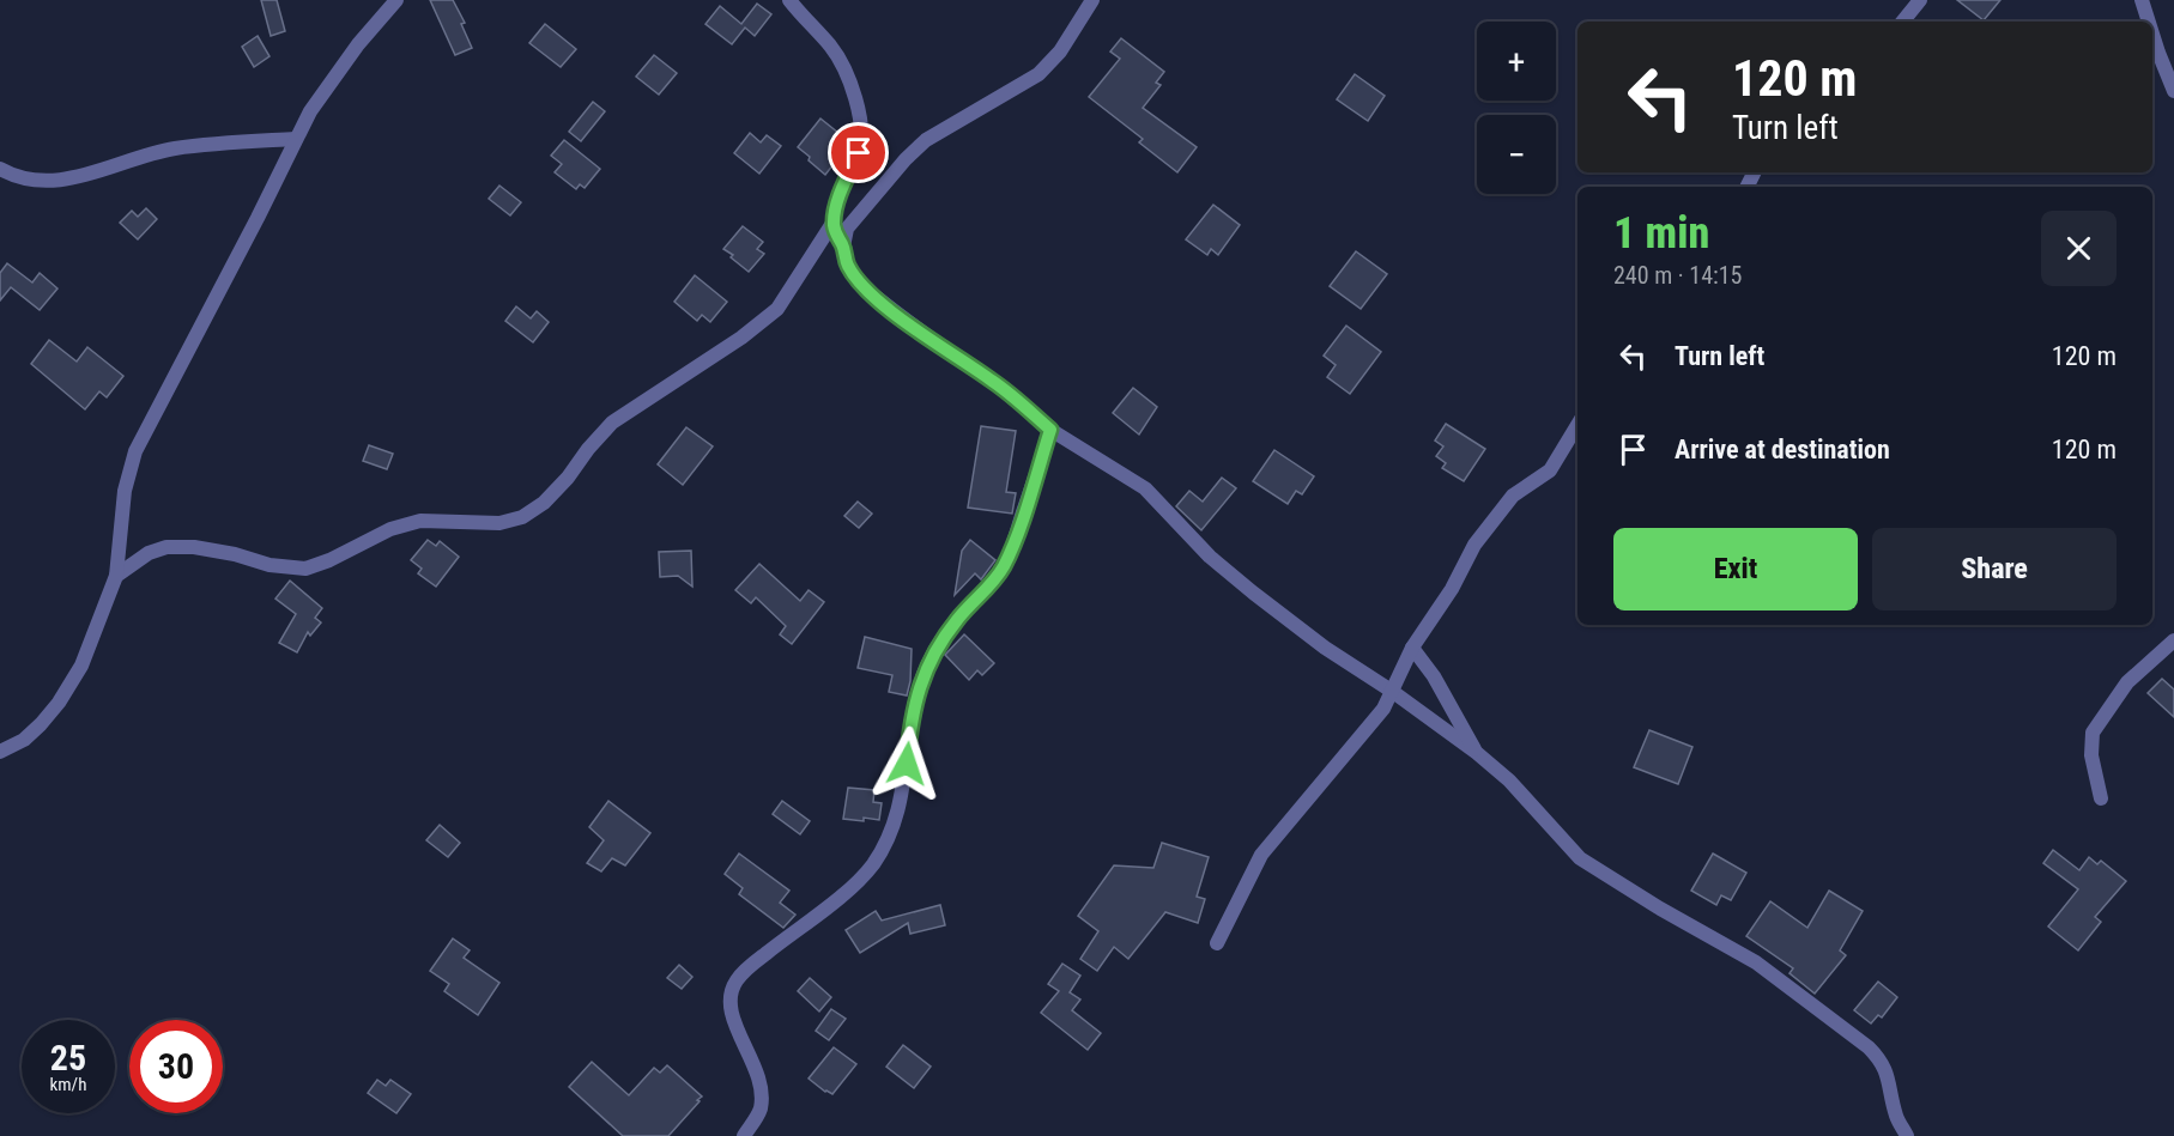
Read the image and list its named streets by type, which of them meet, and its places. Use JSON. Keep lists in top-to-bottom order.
{
  "page": {
    "map_buttons": ["+", "−"],
    "turn": ["120 m", "Turn left"],
    "heading": ["1 min", "240 m · 14:15"],
    "list": [
      {
        "name": "Turn left",
        "value": "120 m"
      },
      {
        "name": "Arrive at destination",
        "value": "120 m"
      }
    ],
    "buttons": ["Exit", "Share"],
    "speed": "25 km/h",
    "limit": "30"
  }
}
